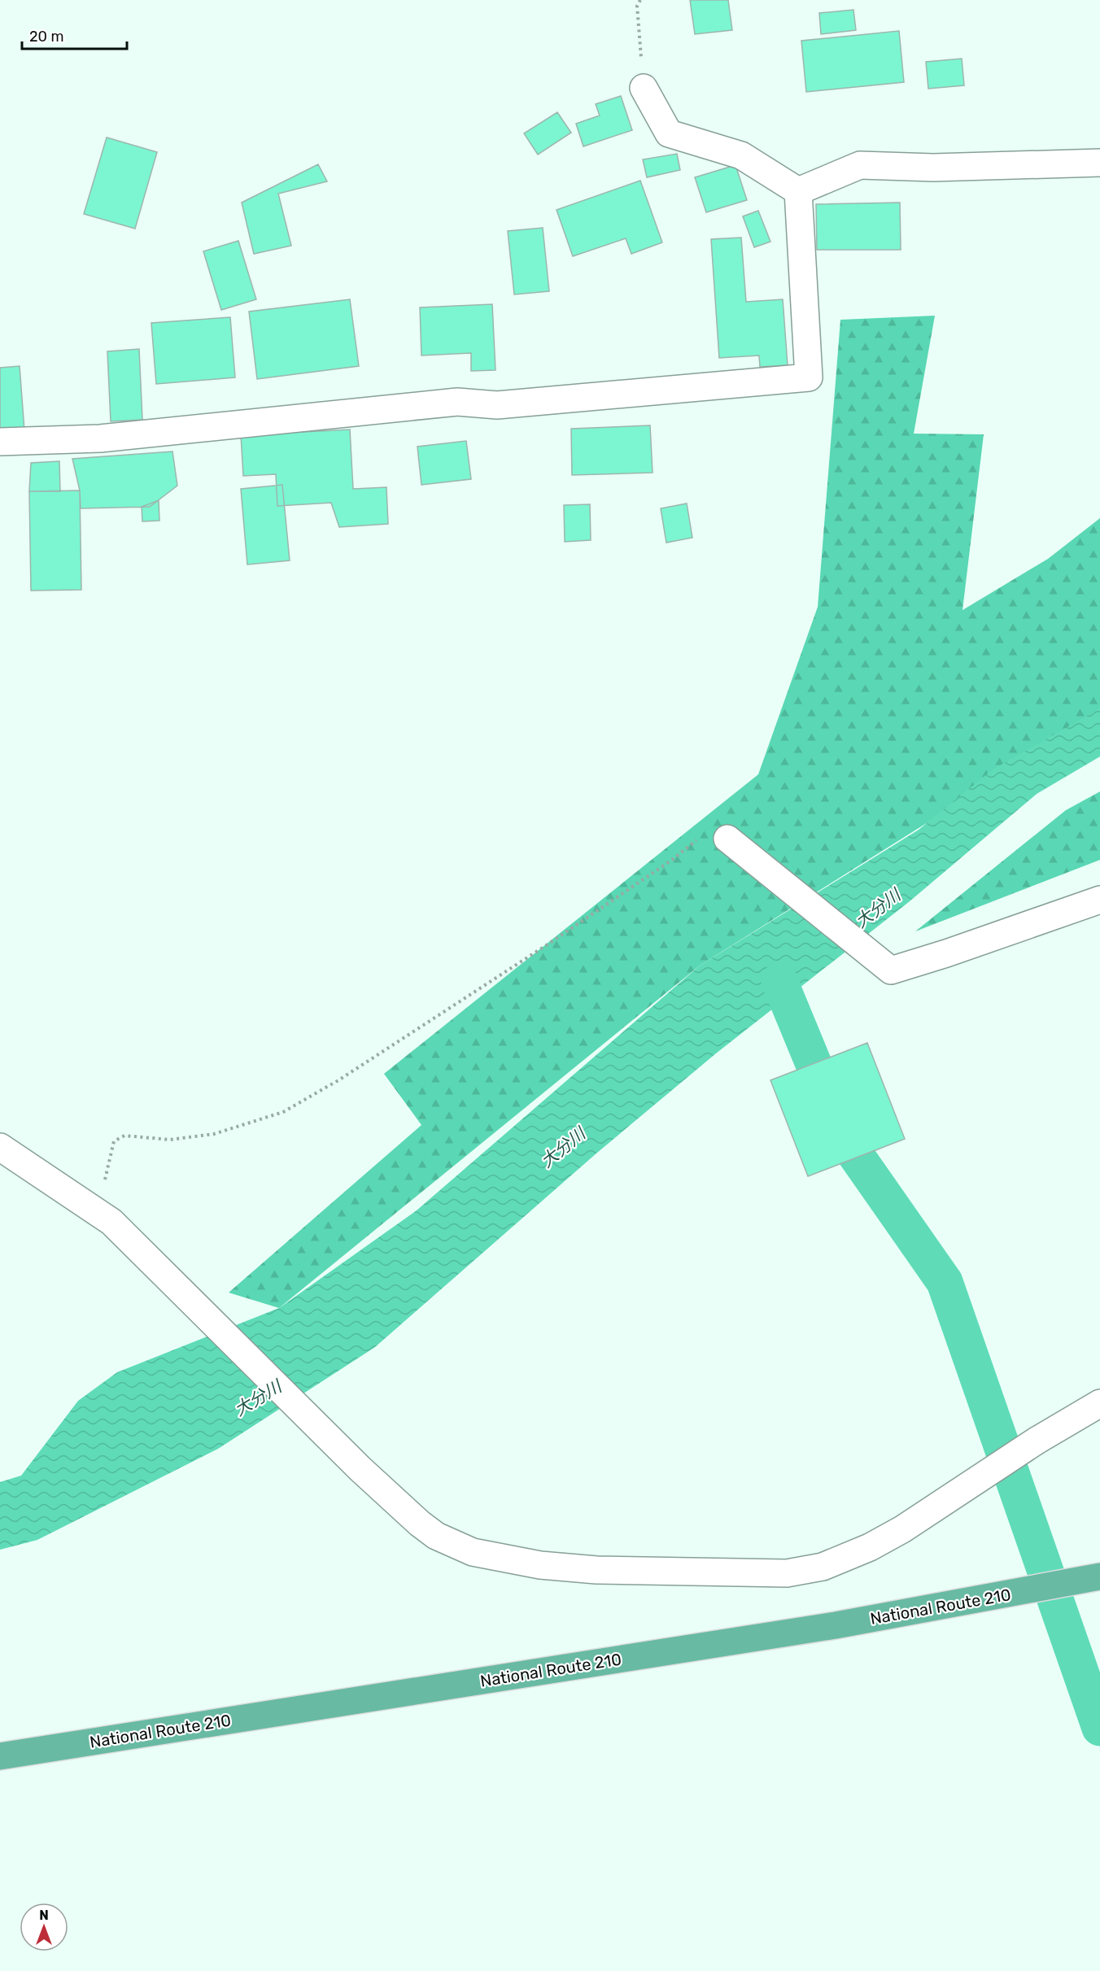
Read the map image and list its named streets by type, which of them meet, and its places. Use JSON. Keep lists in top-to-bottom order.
{
  "streets": {
    "highway": ["National Route 210"]
  },
  "water": ["大分川"],
  "scale_bar": "20 m",
  "north": "top"
}
